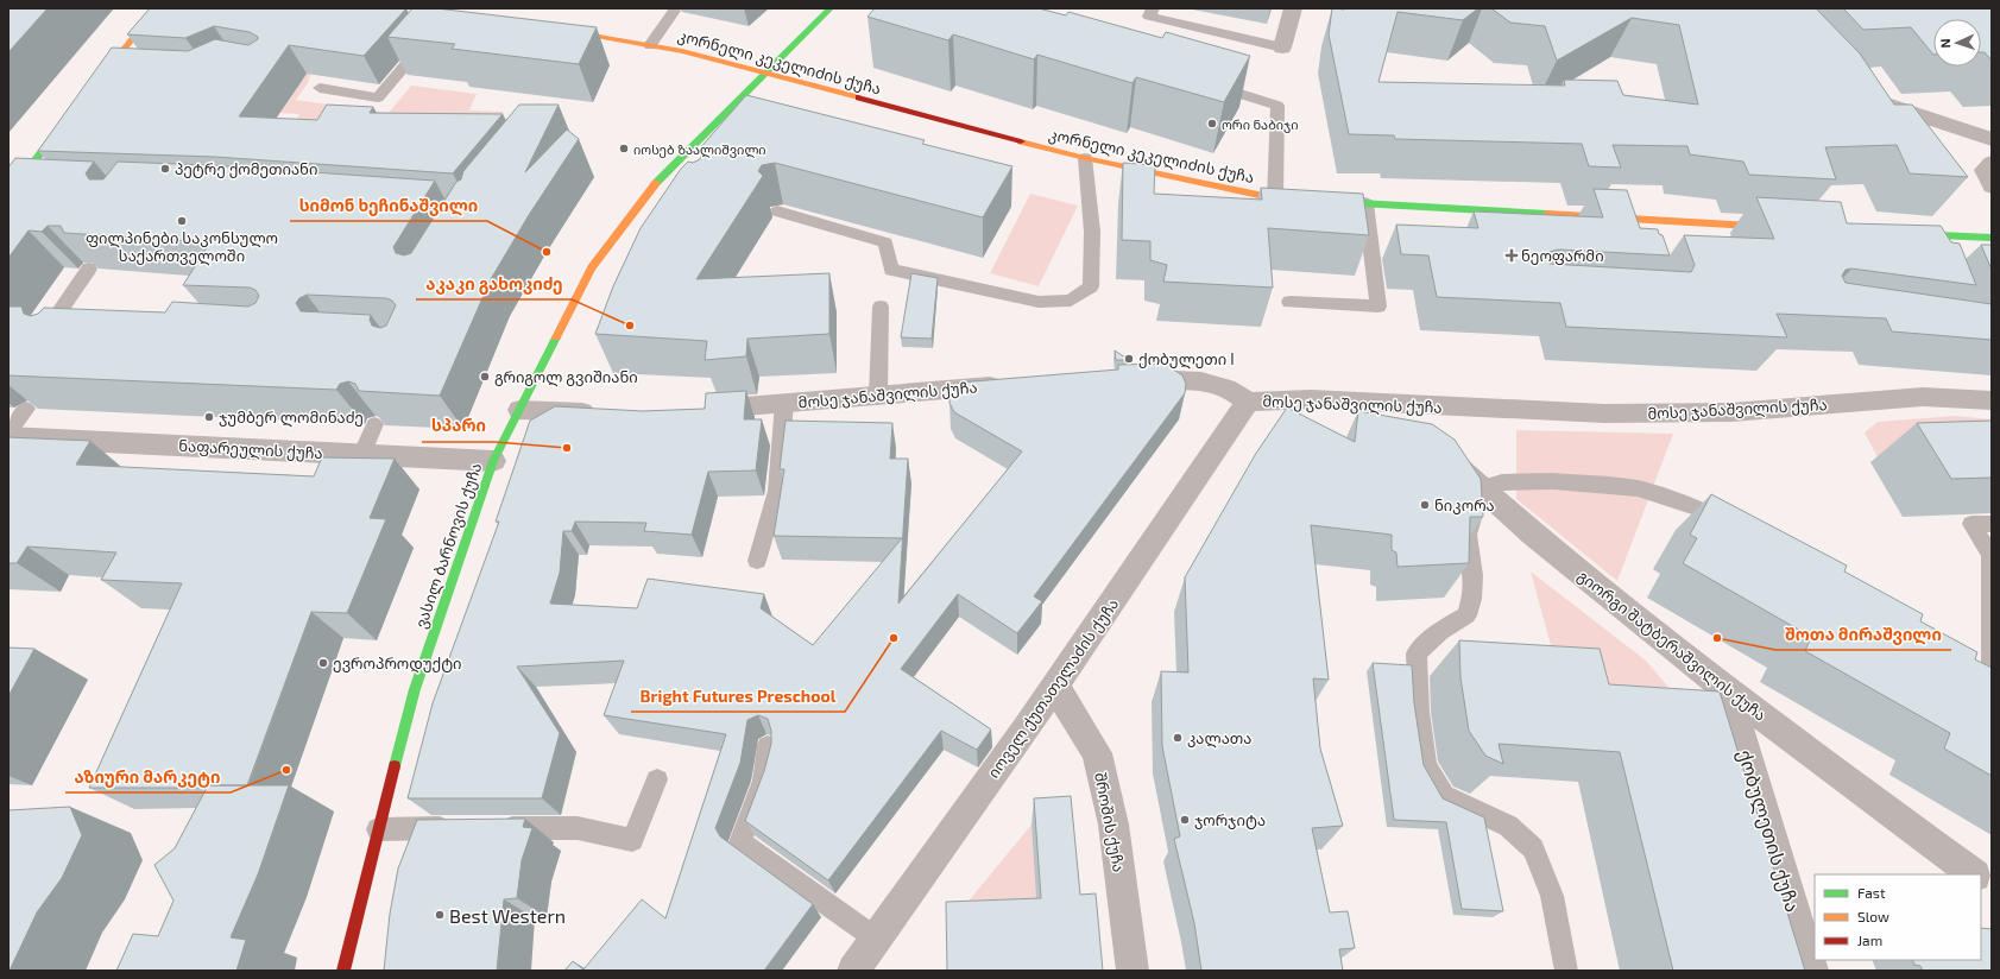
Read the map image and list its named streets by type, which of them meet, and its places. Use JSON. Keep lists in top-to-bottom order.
{
  "streets": {
    "street": [
      "კორნელი კეკელიძის ქუჩა",
      "მოსე ჯანაშვილის ქუჩა",
      "ნაფარეულის ქუჩა",
      "ვასილ ბარნოვის ქუჩა",
      "გიორგი შატბერაშვილის ქუჩა",
      "იოველ ქუთათელაძის ქუჩა",
      "შროშის ქუჩა",
      "ქობულეთის ქუჩა"
    ]
  },
  "crossings": [
    ["მოსე ჯანაშვილის ქუჩა", "გიორგი შატბერაშვილის ქუჩა"],
    ["მოსე ჯანაშვილის ქუჩა", "იოველ ქუთათელაძის ქუჩა"],
    ["ნაფარეულის ქუჩა", "ვასილ ბარნოვის ქუჩა"],
    ["გიორგი შატბერაშვილის ქუჩა", "ქობულეთის ქუჩა"],
    ["იოველ ქუთათელაძის ქუჩა", "შროშის ქუჩა"]
  ],
  "places": {
    "other": [
      "ორი ნაბიჯი",
      "იოსებ ზაალიშვილი",
      "პეტრე ქომეთიანი",
      "ფილპინები საკონსულო საქართველოში",
      "სიმონ ხეჩინაშვილი",
      "აკაკი გახოკიძე",
      "ქობულეთი I",
      "გრიგოლ გვიშიანი",
      "ჯუმბერ ლომინაძე",
      "სპარი",
      "ნიკორა",
      "Bright Futures Preschool",
      "შოთა მირაშვილი",
      "ევროპროდუქტი",
      "კალათა",
      "აზიური მარკეტი",
      "ჯორჯიტა",
      "Best Western"
    ],
    "health": ["ნეოფარმი"]
  },
  "legend": ["Fast", "Slow", "Jam"],
  "north": "left"
}
